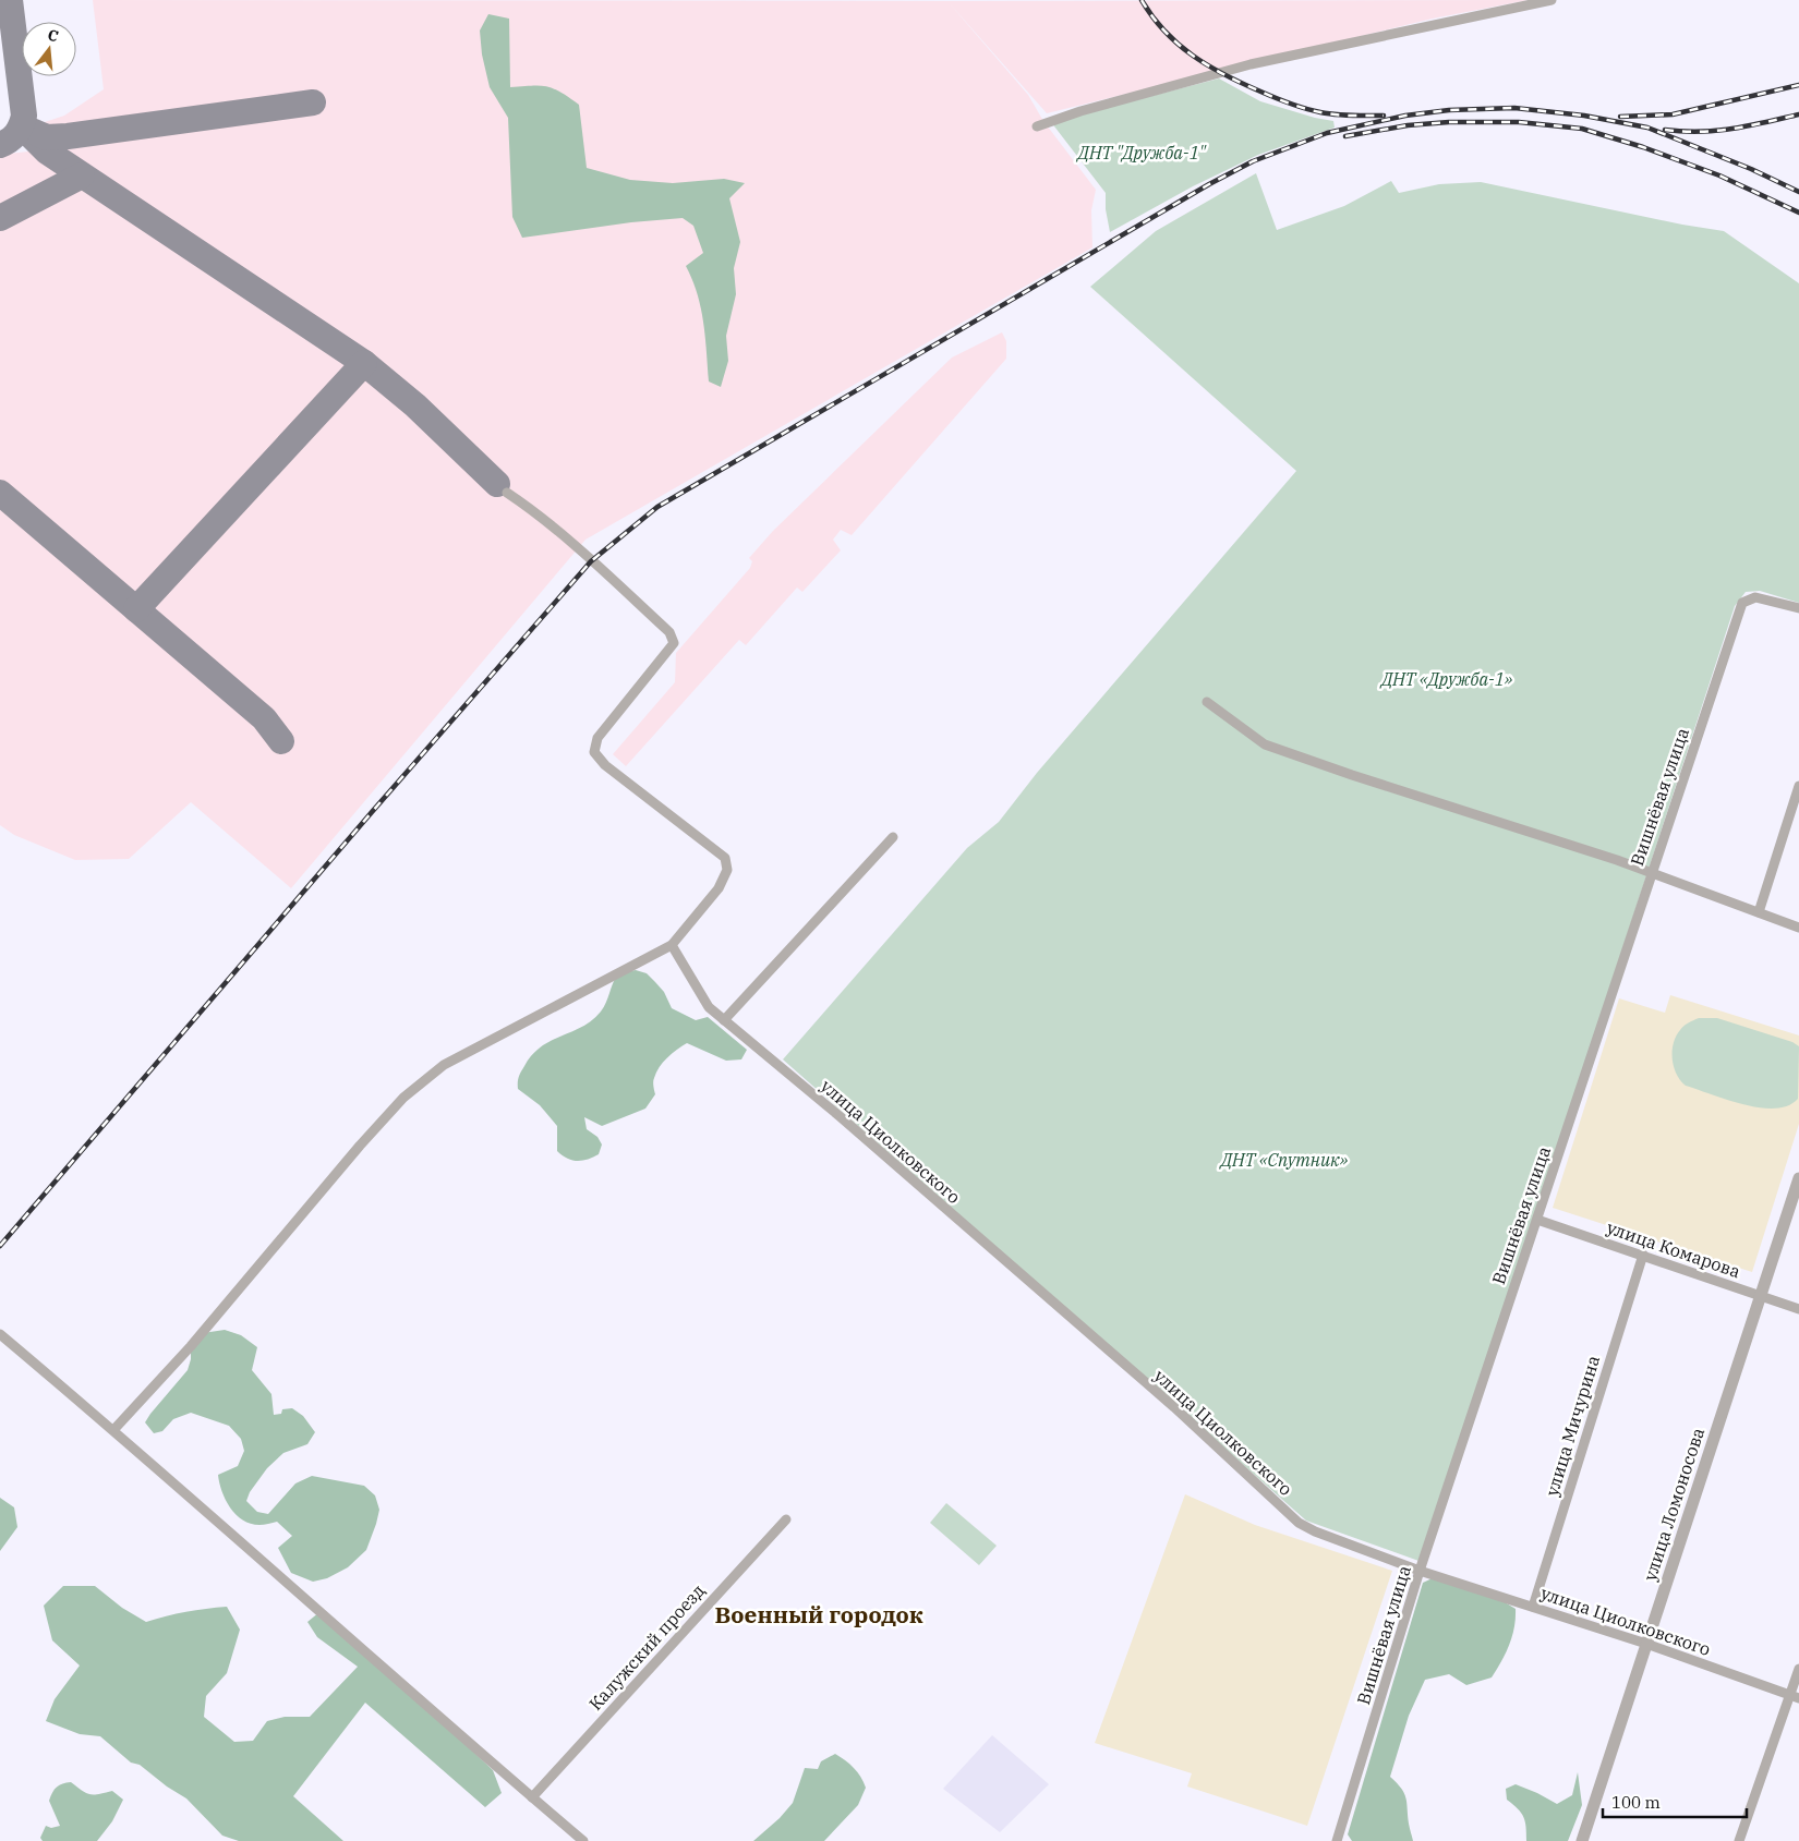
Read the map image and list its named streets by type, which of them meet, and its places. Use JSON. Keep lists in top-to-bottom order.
{
  "streets": {
    "street": [
      "Вишнёвая улица",
      "улица Циолковского",
      "улица Комарова",
      "улица Мичурина",
      "улица Ломоносова",
      "Калужский проезд"
    ]
  },
  "crossings": [
    ["Вишнёвая улица", "улица Циолковского"],
    ["Вишнёвая улица", "улица Комарова"],
    ["улица Циолковского", "улица Мичурина"],
    ["улица Циолковского", "улица Ломоносова"],
    ["улица Комарова", "улица Мичурина"],
    ["улица Комарова", "улица Ломоносова"]
  ],
  "districts": ["Военный городок"],
  "parks": ["ДНТ \"Дружба-1\"", "ДНТ «Дружба-1»", "ДНТ «Спутник»"],
  "scale_bar": "100 m",
  "north": "top"
}
